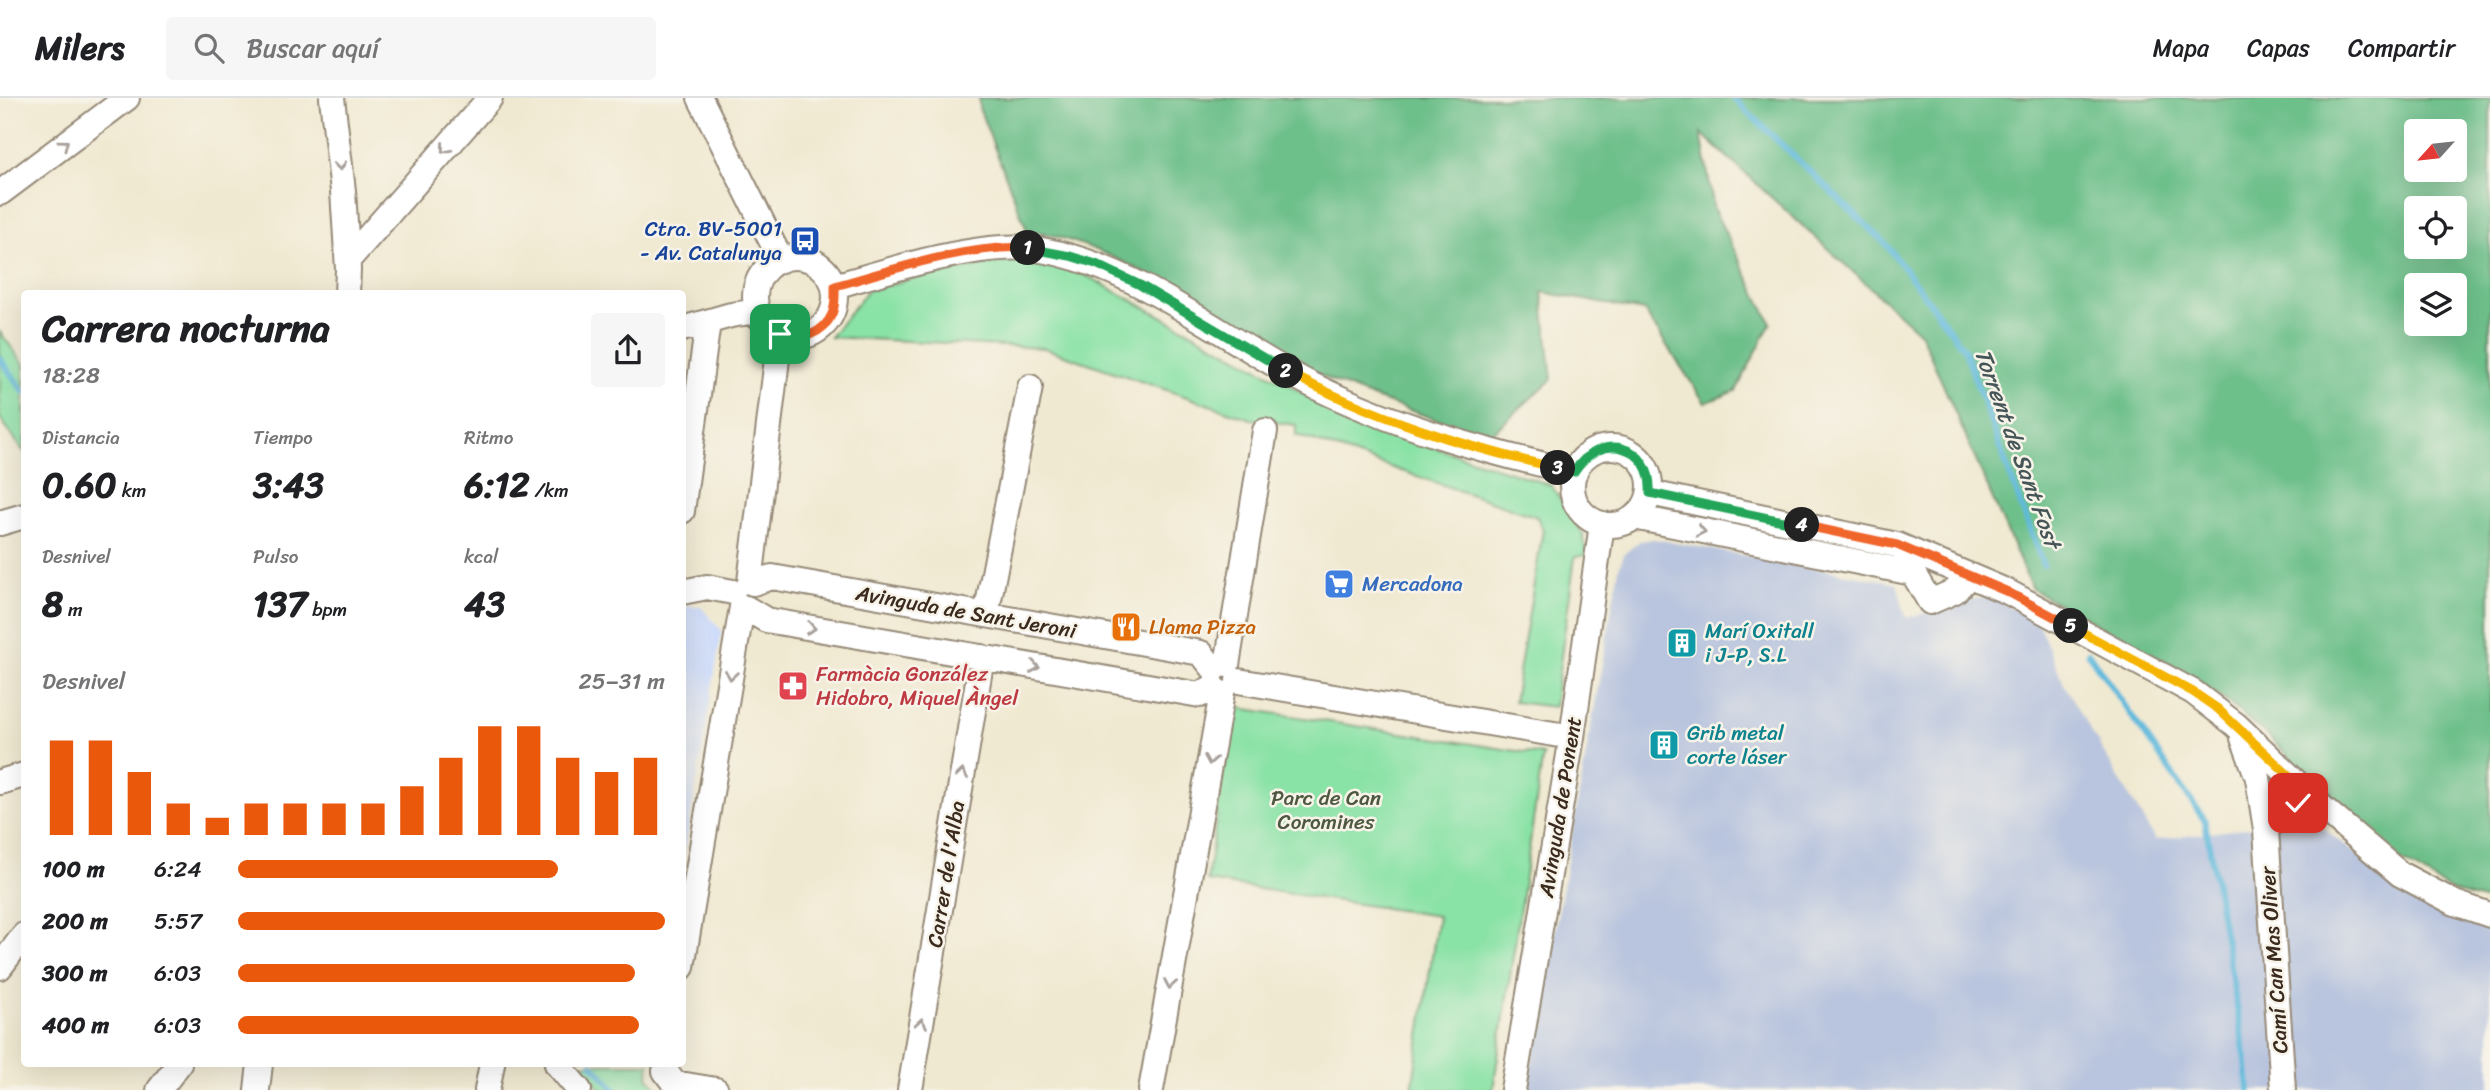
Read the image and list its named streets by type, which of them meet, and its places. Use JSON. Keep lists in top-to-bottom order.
{
  "streets": {
    "street": [
      "Avinguda de Sant Jeroni",
      "Avinguda de Ponent",
      "Carrer de l'Alba",
      "Camí Can Mas Oliver"
    ]
  },
  "crossings": [
    ["Avinguda de Sant Jeroni", "Avinguda de Ponent"],
    ["Avinguda de Sant Jeroni", "Carrer de l'Alba"]
  ],
  "one_way": ["Carrer de l'Alba"],
  "water": ["Torrent de Sant Fost"],
  "parks": ["Parc de Can Coromines"],
  "places": {
    "bus stop": ["Ctra. BV-5001 - Av. Catalunya"],
    "supermarket": ["Mercadona"],
    "restaurant": ["Llama Pizza"],
    "building": ["Marí Oxitall i J-P, S.L", "Grib metal corte láser"],
    "pharmacy": ["Farmàcia González Hidobro, Miquel Àngel"]
  },
  "north": "bottom left",
  "page": {
    "header": "Milers",
    "search": "Buscar aquí",
    "nav": ["Mapa", "Capas", "Compartir"],
    "pins": [
      "1",
      "2",
      "3",
      "4",
      "5"
    ],
    "heading": ["Carrera nocturna", "18:28"],
    "stats": [
      ["Distancia", "0.60 km"],
      ["Tiempo", "3:43"],
      ["Ritmo", "6:12 /km"],
      ["Desnivel", "8 m"],
      ["Pulso", "137 bpm"],
      ["kcal", "43"]
    ],
    "chart": ["Desnivel", "25–31 m"],
    "list": [
      {
        "name": "100 m",
        "note": "6:24"
      },
      {
        "name": "200 m",
        "note": "5:57"
      },
      {
        "name": "300 m",
        "note": "6:03"
      },
      {
        "name": "400 m",
        "note": "6:03"
      }
    ]
  }
}
